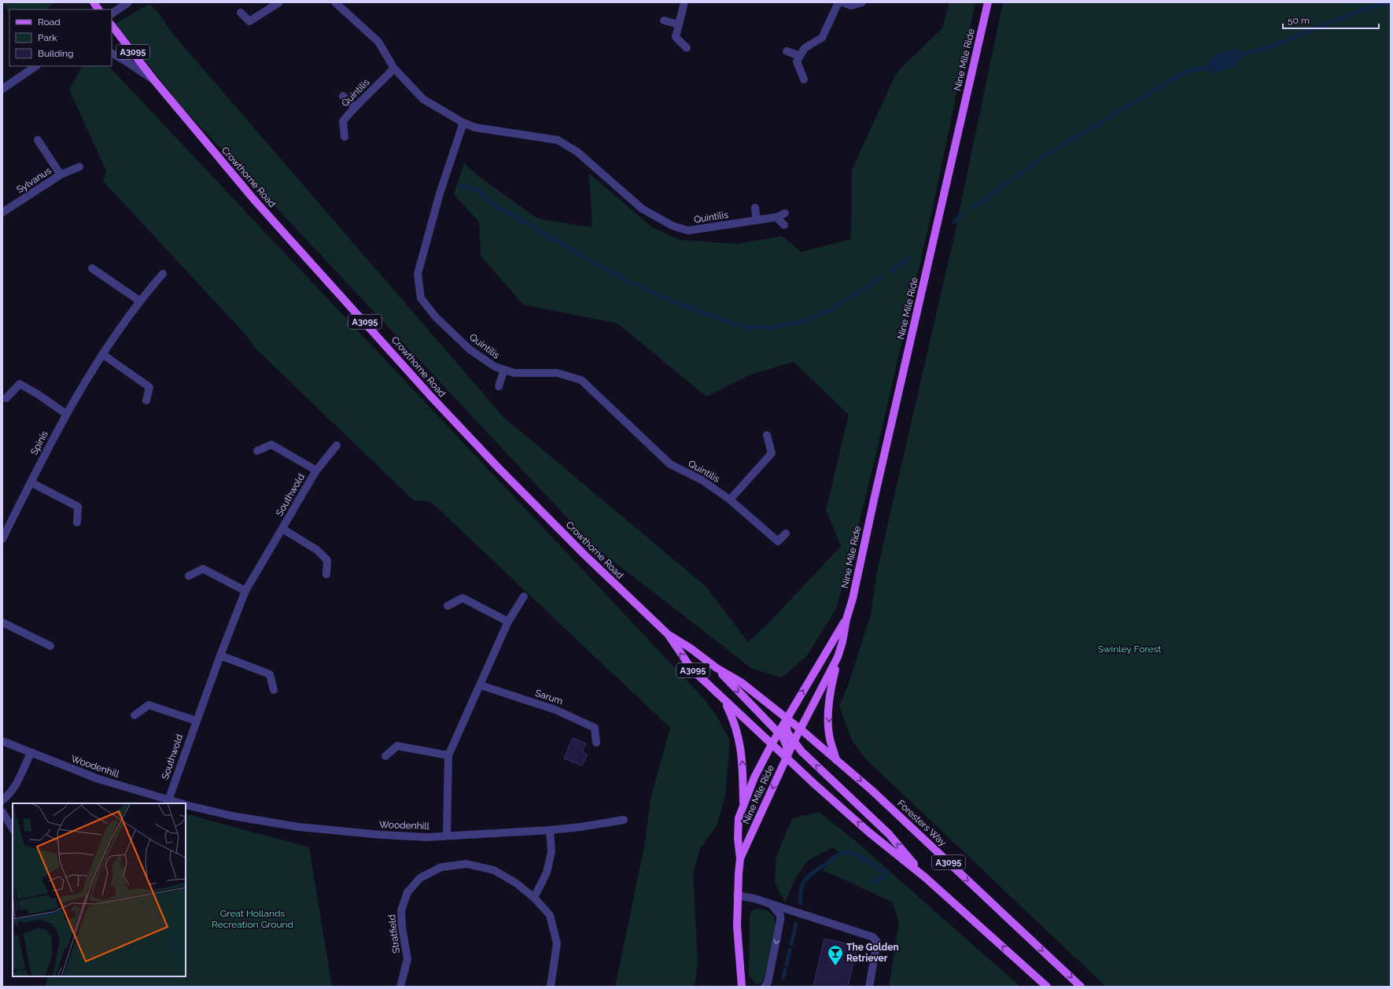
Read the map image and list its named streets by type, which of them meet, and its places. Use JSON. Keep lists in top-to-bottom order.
{
  "streets": {
    "main road": [
      "A3095",
      "Nine Mile Ride",
      "Crowthorne Road",
      "Foresters Way"
    ],
    "street": [
      "Quintilis",
      "Sylvanus",
      "Spinis",
      "Southwold",
      "Sarum",
      "Woodenhill",
      "Stratfield"
    ]
  },
  "crossings": [
    ["A3095", "Nine Mile Ride"],
    ["A3095", "Crowthorne Road"],
    ["A3095", "Foresters Way"],
    ["Nine Mile Ride", "Crowthorne Road"],
    ["Nine Mile Ride", "Foresters Way"],
    ["Southwold", "Woodenhill"]
  ],
  "parks": ["Swinley Forest", "Great Hollands Recreation Ground"],
  "places": {
    "bar": ["The Golden Retriever"]
  },
  "legend": ["Road", "Park", "Building"],
  "scale_bar": "50 m"
}
